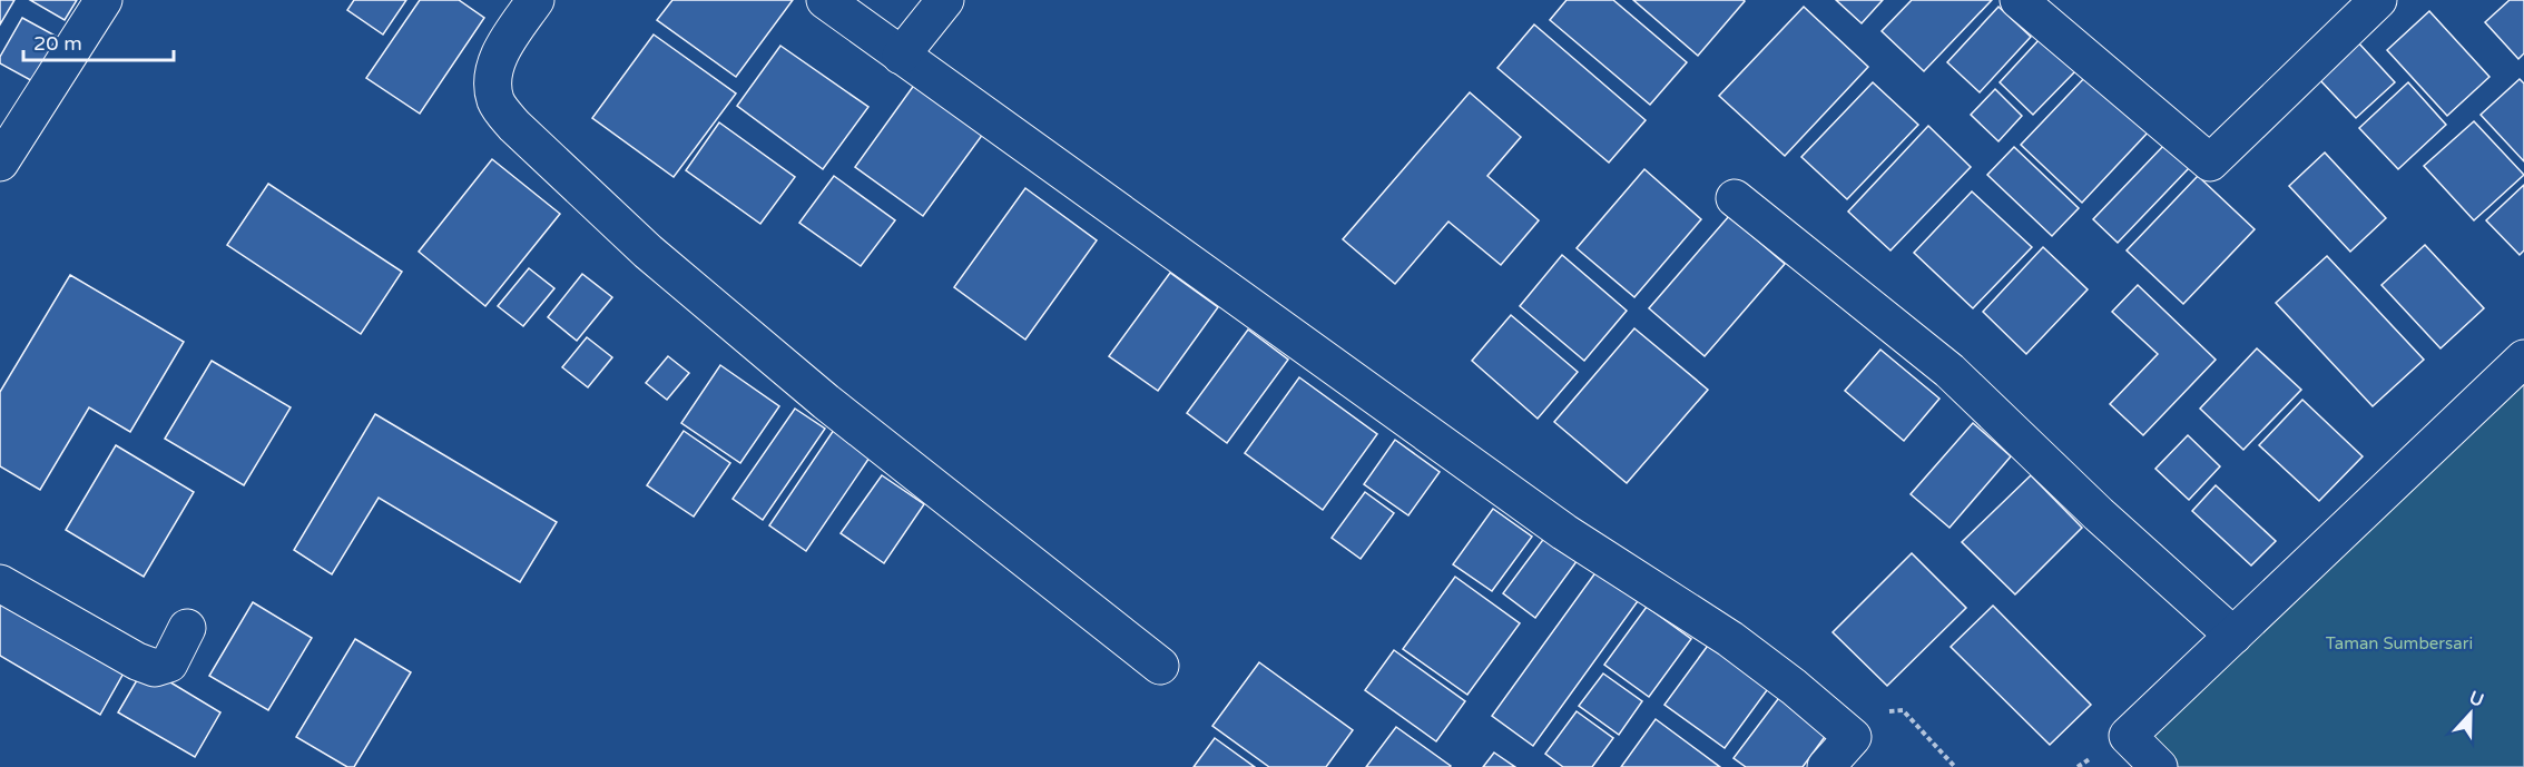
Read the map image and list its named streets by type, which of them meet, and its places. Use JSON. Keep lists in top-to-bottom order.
{
  "parks": ["Taman Sumbersari"],
  "scale_bar": "20 m",
  "north": "top"
}
